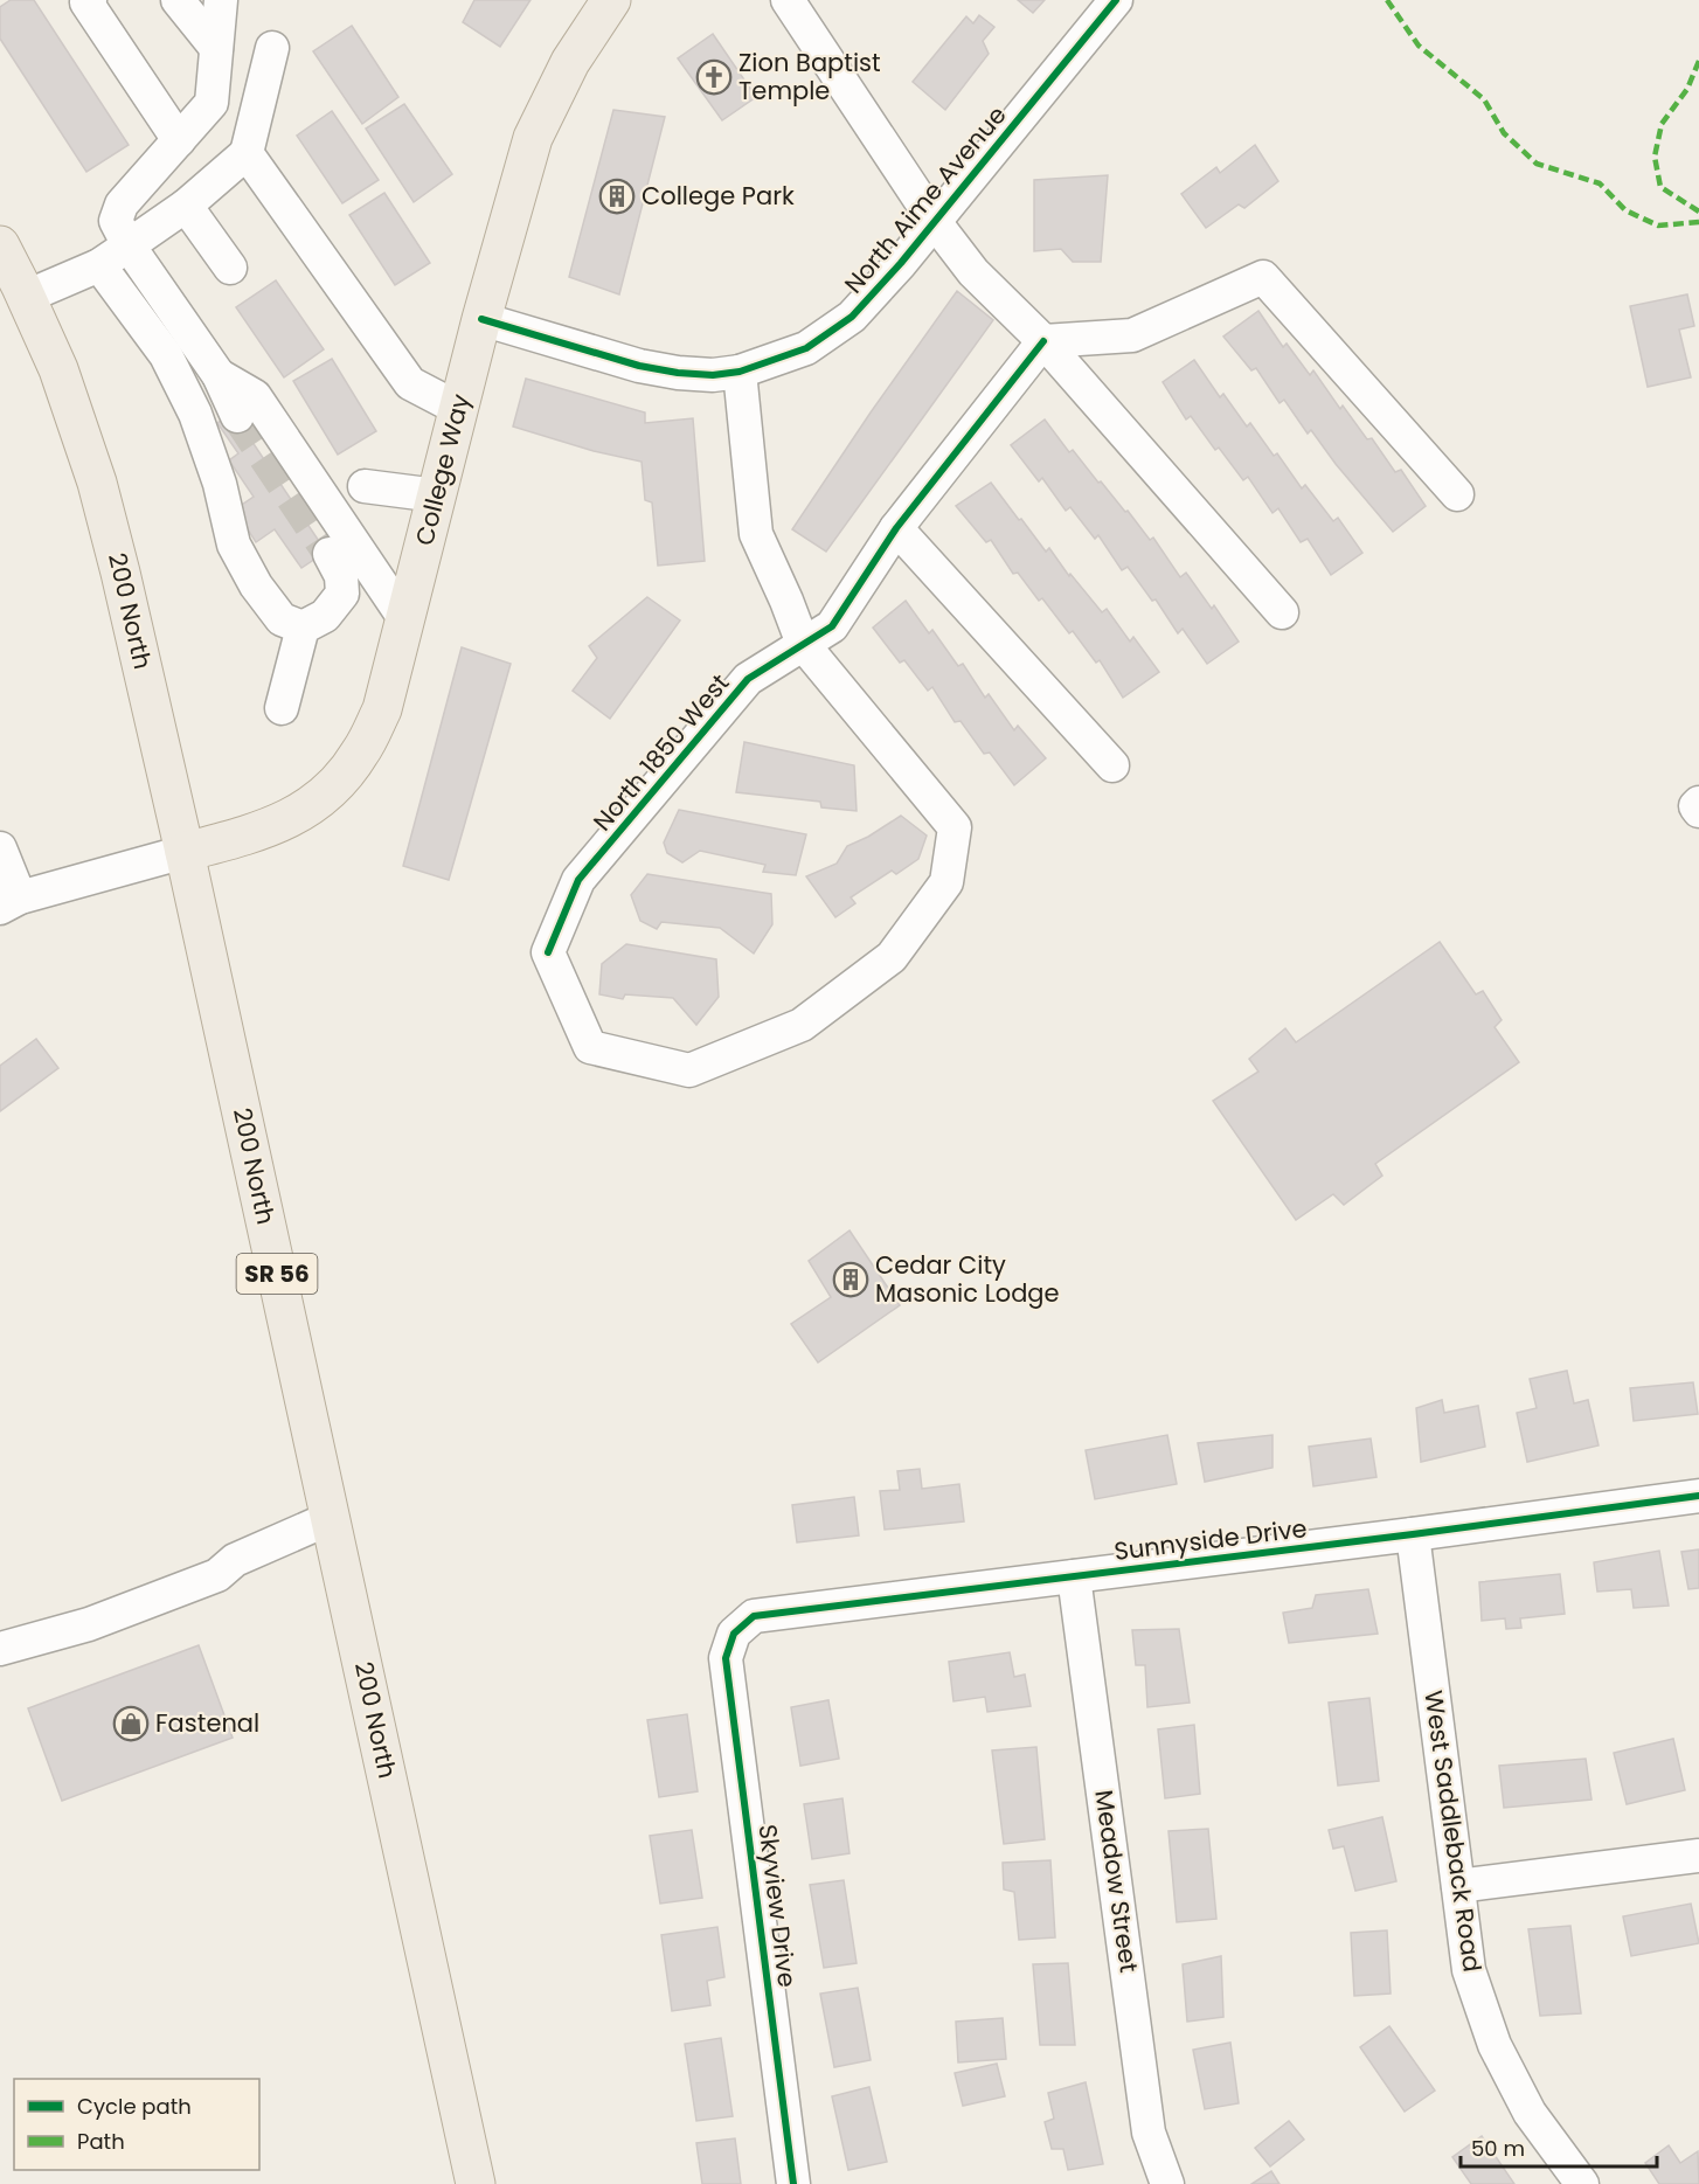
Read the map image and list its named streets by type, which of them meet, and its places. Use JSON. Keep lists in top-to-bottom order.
{
  "streets": {
    "main road": ["College Way", "200 North", "SR 56"],
    "street": [
      "North Aime Avenue",
      "North 1850 West",
      "Sunnyside Drive",
      "West Saddleback Road",
      "Meadow Street",
      "Skyview Drive"
    ]
  },
  "crossings": [
    ["North Aime Avenue", "College Way"],
    ["College Way", "200 North"],
    ["Sunnyside Drive", "West Saddleback Road"],
    ["Sunnyside Drive", "Meadow Street"],
    ["Sunnyside Drive", "Skyview Drive"]
  ],
  "places": {
    "church": ["Zion Baptist Temple"],
    "building": ["College Park", "Cedar City Masonic Lodge"],
    "shop": ["Fastenal"]
  },
  "legend": ["Cycle path", "Path"],
  "scale_bar": "50 m"
}
